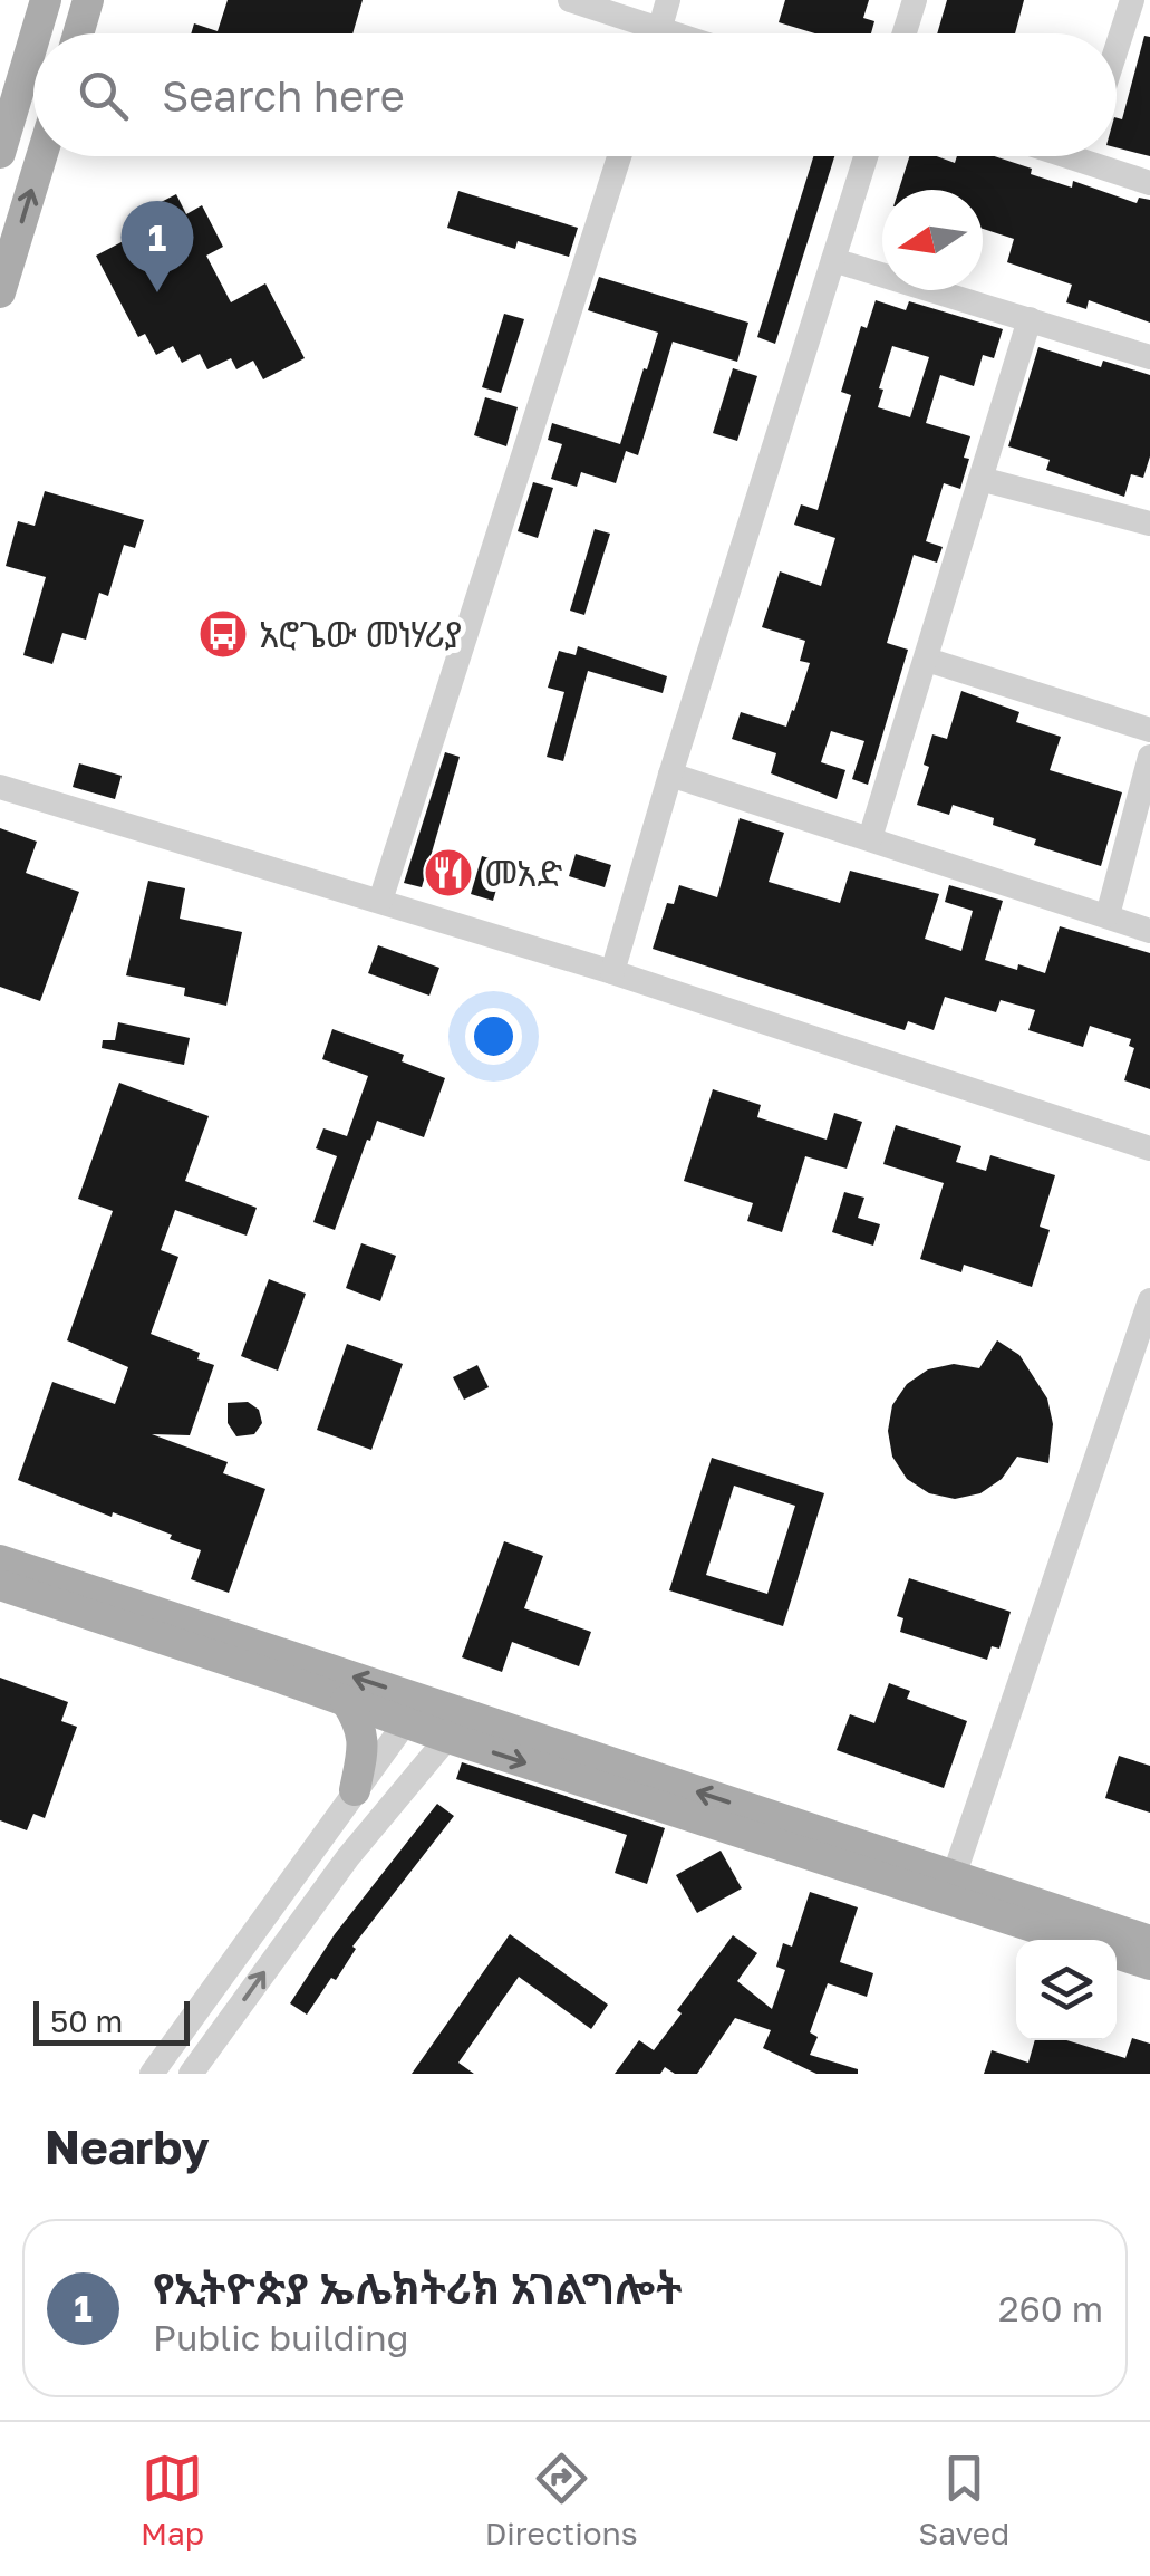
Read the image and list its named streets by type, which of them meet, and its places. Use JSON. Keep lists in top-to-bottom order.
{
  "places": {
    "bus stop": ["አሮጌው መነሃሪያ"],
    "restaurant": ["መአድ"]
  },
  "scale_bar": "50 m",
  "north": "left",
  "page": {
    "search": "Search here",
    "pins": "1",
    "scale": "50 m",
    "heading": "Nearby",
    "list": [
      {
        "mark": "1",
        "name": "የኢትዮጵያ ኤሌክትሪክ አገልግሎት",
        "note": "Public building",
        "value": "260 m"
      }
    ],
    "nav": ["Map", "Directions", "Saved"]
  }
}
